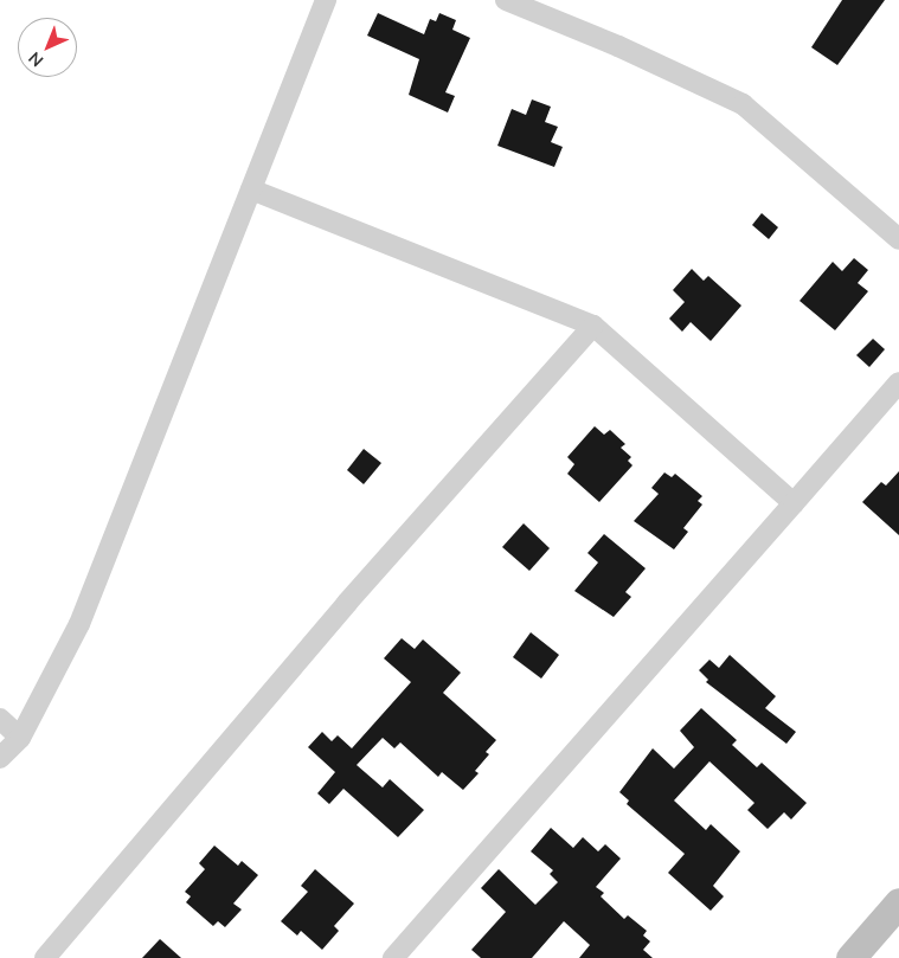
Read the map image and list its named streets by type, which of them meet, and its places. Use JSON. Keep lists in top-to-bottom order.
{
  "north": "bottom left"
}
